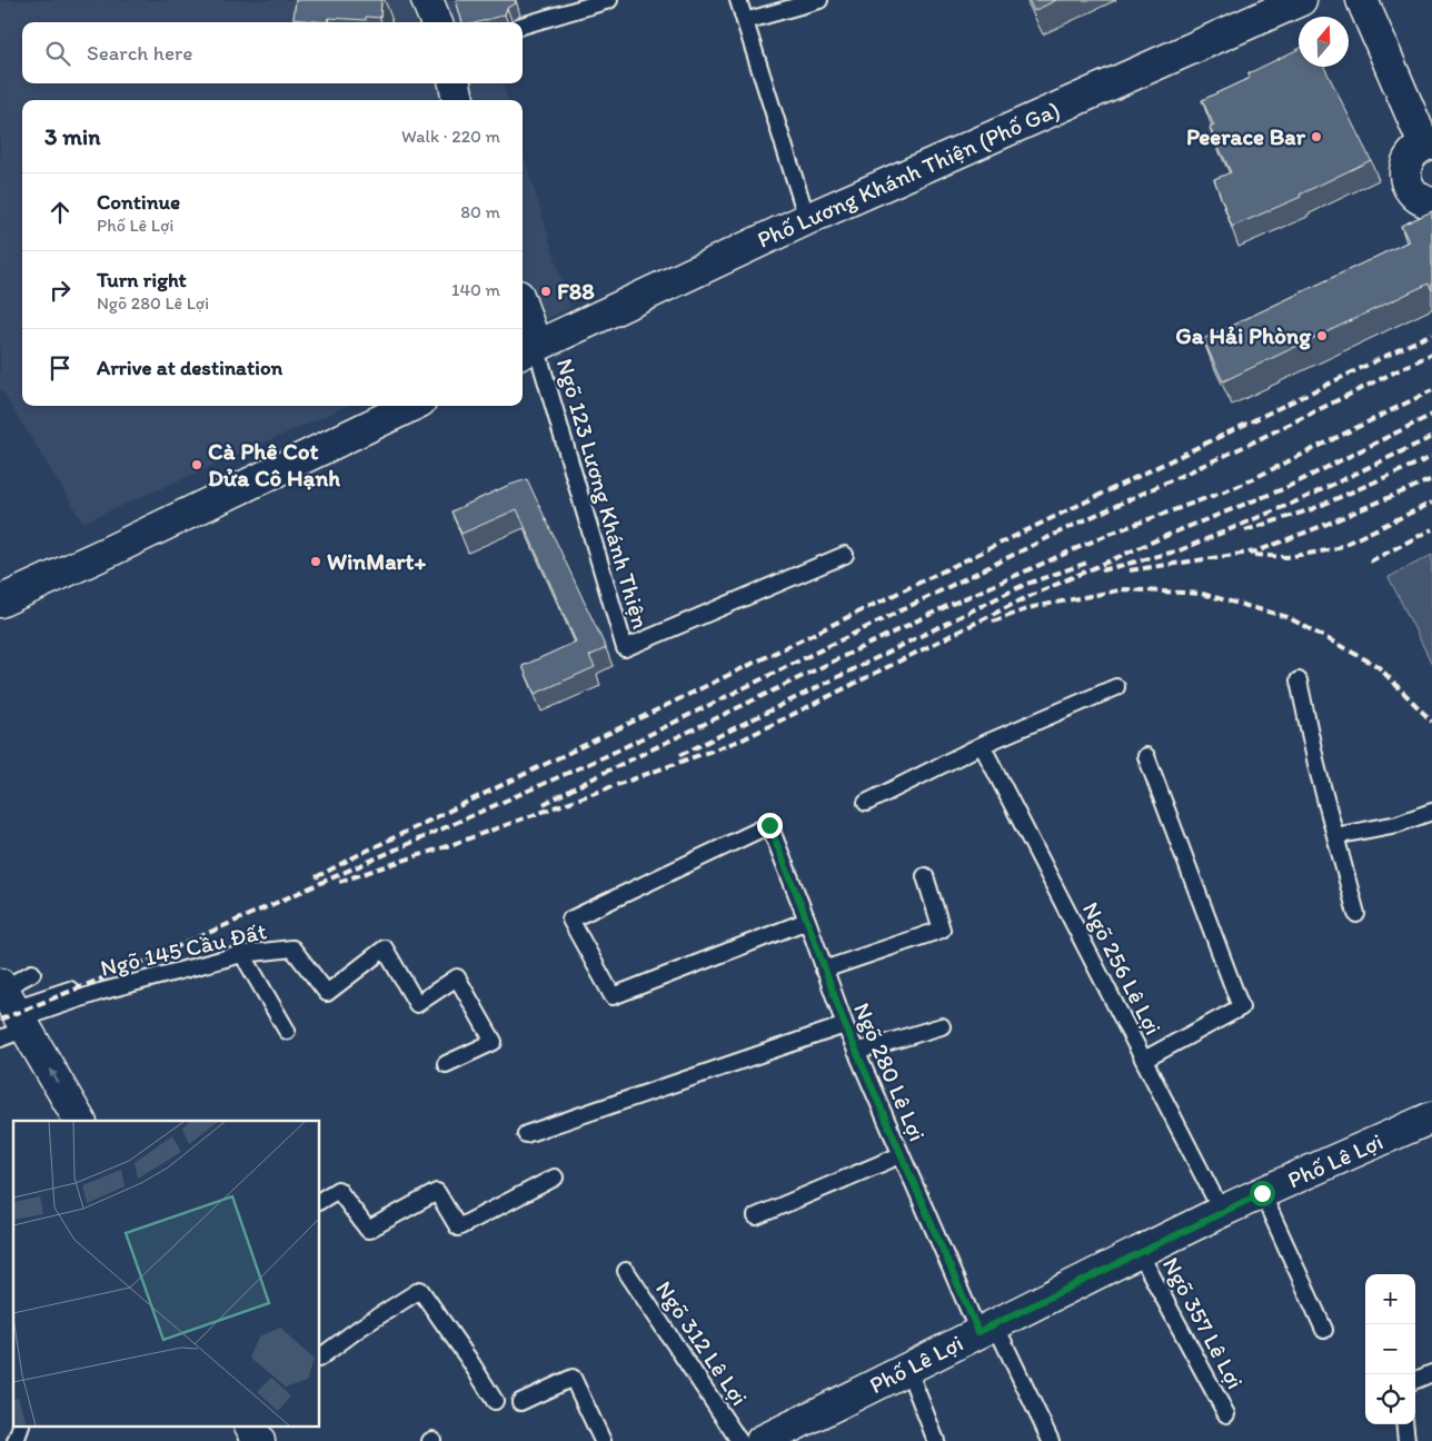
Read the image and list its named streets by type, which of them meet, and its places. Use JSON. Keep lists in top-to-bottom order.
{
  "streets": {
    "main road": ["Phố Lương Khánh Thiện (Phố Ga)", "Phố Lê Lợi"],
    "lane": [
      "Ngõ 123 Lương Khánh Thiện",
      "Ngõ 145 Cầu Đất",
      "Ngõ 256 Lê Lợi",
      "Ngõ 280 Lê Lợi",
      "Ngõ 357 Lê Lợi",
      "Ngõ 312 Lê Lợi"
    ]
  },
  "crossings": [
    ["Phố Lương Khánh Thiện (Phố Ga)", "Ngõ 123 Lương Khánh Thiện"],
    ["Ngõ 256 Lê Lợi", "Phố Lê Lợi"],
    ["Ngõ 280 Lê Lợi", "Phố Lê Lợi"],
    ["Phố Lê Lợi", "Ngõ 357 Lê Lợi"]
  ],
  "places": [
    "Peerace Bar",
    "F88",
    "Ga Hải Phòng",
    "Cà Phê Cot Dửa Cô Hạnh",
    "WinMart+"
  ],
  "north": "top",
  "page": {
    "search": "Search here",
    "heading": ["3 min", "Walk · 220 m"],
    "list": [
      ["Continue", "Phố Lê Lợi", "80 m"],
      ["Turn right", "Ngõ 280 Lê Lợi", "140 m"],
      "Arrive at destination"
    ],
    "map_buttons": ["+", "−"]
  }
}
